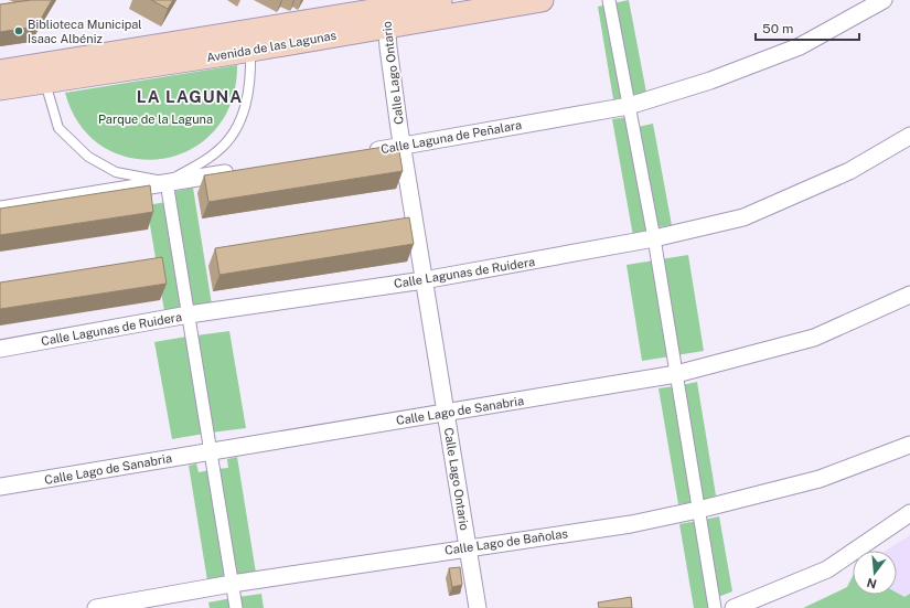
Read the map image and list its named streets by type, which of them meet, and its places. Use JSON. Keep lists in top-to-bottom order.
{
  "streets": {
    "main road": ["Avenida de las Lagunas"],
    "street": [
      "Calle Lago Ontario",
      "Calle Laguna de Peñalara",
      "Calle Lagunas de Ruidera",
      "Calle Lago de Sanabria",
      "Calle Lago de Bañolas"
    ]
  },
  "crossings": [
    ["Avenida de las Lagunas", "Calle Lago Ontario"],
    ["Calle Lago Ontario", "Calle Laguna de Peñalara"],
    ["Calle Lago Ontario", "Calle Lagunas de Ruidera"],
    ["Calle Lago Ontario", "Calle Lago de Sanabria"],
    ["Calle Lago Ontario", "Calle Lago de Bañolas"]
  ],
  "districts": ["LA LAGUNA"],
  "parks": ["Parque de la Laguna"],
  "places": ["Biblioteca Municipal Isaac Albéniz"],
  "scale_bar": "50 m",
  "north": "bottom"
}
